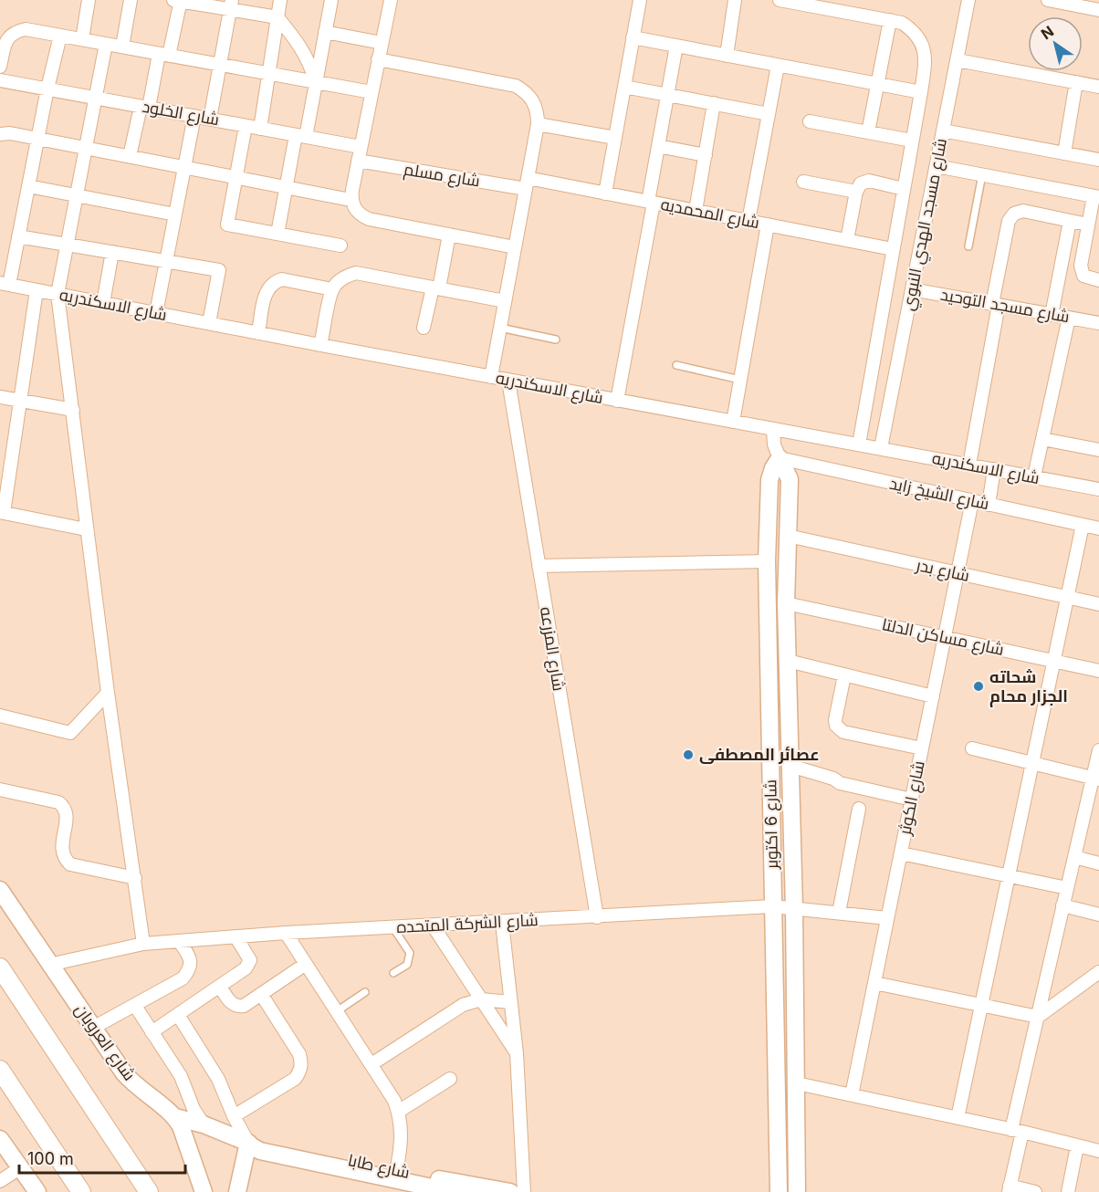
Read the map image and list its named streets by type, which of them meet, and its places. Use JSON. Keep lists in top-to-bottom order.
{
  "streets": {
    "street": [
      "شارع الخلود",
      "شارع مسلم",
      "شارع المحمديه",
      "شارع مسجد الهدي النبوي",
      "شارع الاسكندريه",
      "شارع مسجد التوحيد",
      "شارع الشيخ زايد",
      "شارع بدر",
      "شارع مساكن الدلتا",
      "شارع المزرعه",
      "شارع الكوثر",
      "شارع 6 اكتوبر",
      "شارع الشركة المتحده",
      "شارع العروبان",
      "شارع طابا"
    ]
  },
  "crossings": [
    ["شارع مسلم", "شارع المحمديه"],
    ["شارع المحمديه", "شارع مسجد الهدي النبوي"],
    ["شارع مسجد الهدي النبوي", "شارع الاسكندريه"],
    ["شارع مسجد الهدي النبوي", "شارع مسجد التوحيد"],
    ["شارع الاسكندريه", "شارع المزرعه"],
    ["شارع الاسكندريه", "شارع 6 اكتوبر"],
    ["شارع الشيخ زايد", "شارع الكوثر"],
    ["شارع الشيخ زايد", "شارع 6 اكتوبر"],
    ["شارع بدر", "شارع الكوثر"],
    ["شارع بدر", "شارع 6 اكتوبر"],
    ["شارع مساكن الدلتا", "شارع الكوثر"],
    ["شارع مساكن الدلتا", "شارع 6 اكتوبر"],
    ["شارع المزرعه", "شارع الشركة المتحده"],
    ["شارع الكوثر", "شارع الشركة المتحده"],
    ["شارع 6 اكتوبر", "شارع الشركة المتحده"],
    ["شارع الشركة المتحده", "شارع العروبان"],
    ["شارع العروبان", "شارع طابا"]
  ],
  "places": ["شحاته الجزار محام", "عصائر المصطفى"],
  "scale_bar": "100 m",
  "north": "top left"
}
